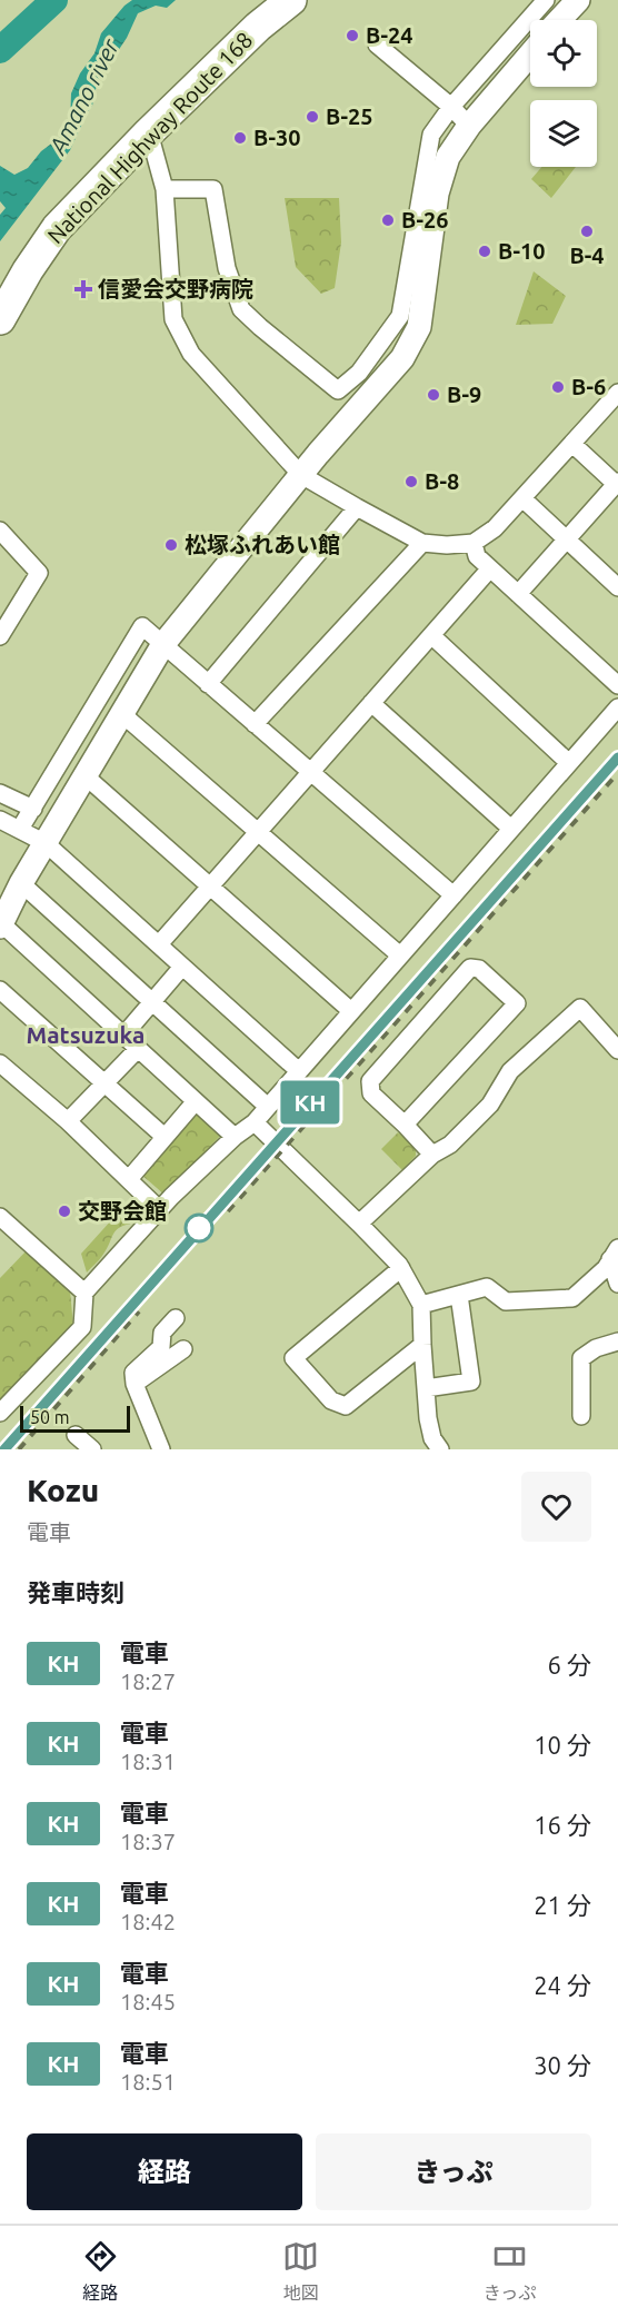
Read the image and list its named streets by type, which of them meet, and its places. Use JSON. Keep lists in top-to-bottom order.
{
  "streets": {
    "highway": ["National Highway Route 168"]
  },
  "districts": ["Matsuzuka"],
  "water": ["Amano river"],
  "places": {
    "other": [
      "B-24",
      "B-25",
      "B-30",
      "B-26",
      "B-4",
      "B-10",
      "B-6",
      "B-9",
      "B-8",
      "松塚ふれあい館",
      "交野会館"
    ],
    "health": ["信愛会交野病院"]
  },
  "scale_bar": "50 m",
  "page": {
    "on_map": "KH",
    "scale": "50 m",
    "heading": [
      ["Kozu", "電車"],
      "発車時刻"
    ],
    "list": [
      {
        "mark": "KH",
        "name": "電車",
        "note": "18:27",
        "value": "6 分"
      },
      {
        "mark": "KH",
        "name": "電車",
        "note": "18:31",
        "value": "10 分"
      },
      {
        "mark": "KH",
        "name": "電車",
        "note": "18:37",
        "value": "16 分"
      },
      {
        "mark": "KH",
        "name": "電車",
        "note": "18:42",
        "value": "21 分"
      },
      {
        "mark": "KH",
        "name": "電車",
        "note": "18:45",
        "value": "24 分"
      },
      {
        "mark": "KH",
        "name": "電車",
        "note": "18:51",
        "value": "30 分"
      }
    ],
    "buttons": ["経路", "きっぷ"],
    "tabs": ["経路", "地図", "きっぷ"]
  }
}
